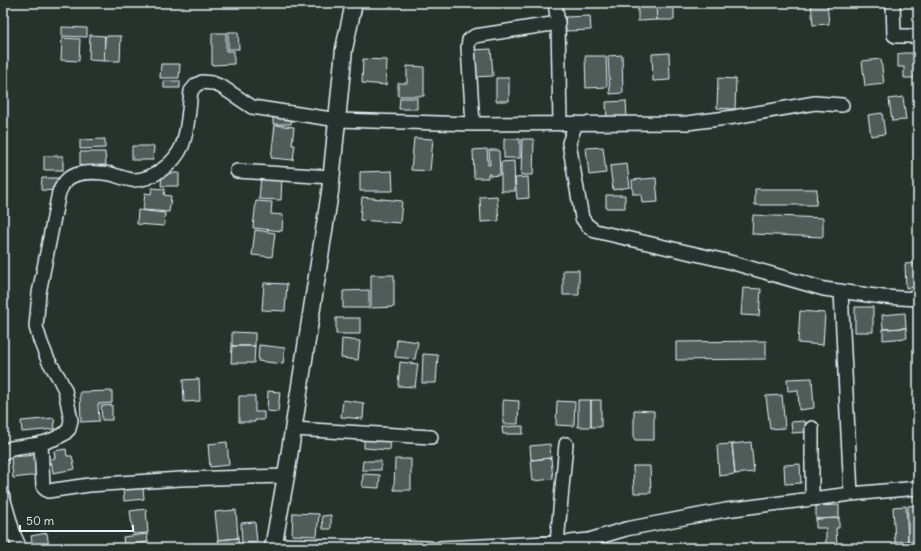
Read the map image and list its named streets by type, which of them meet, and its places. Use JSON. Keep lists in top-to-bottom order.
{
  "scale_bar": "50 m"
}
